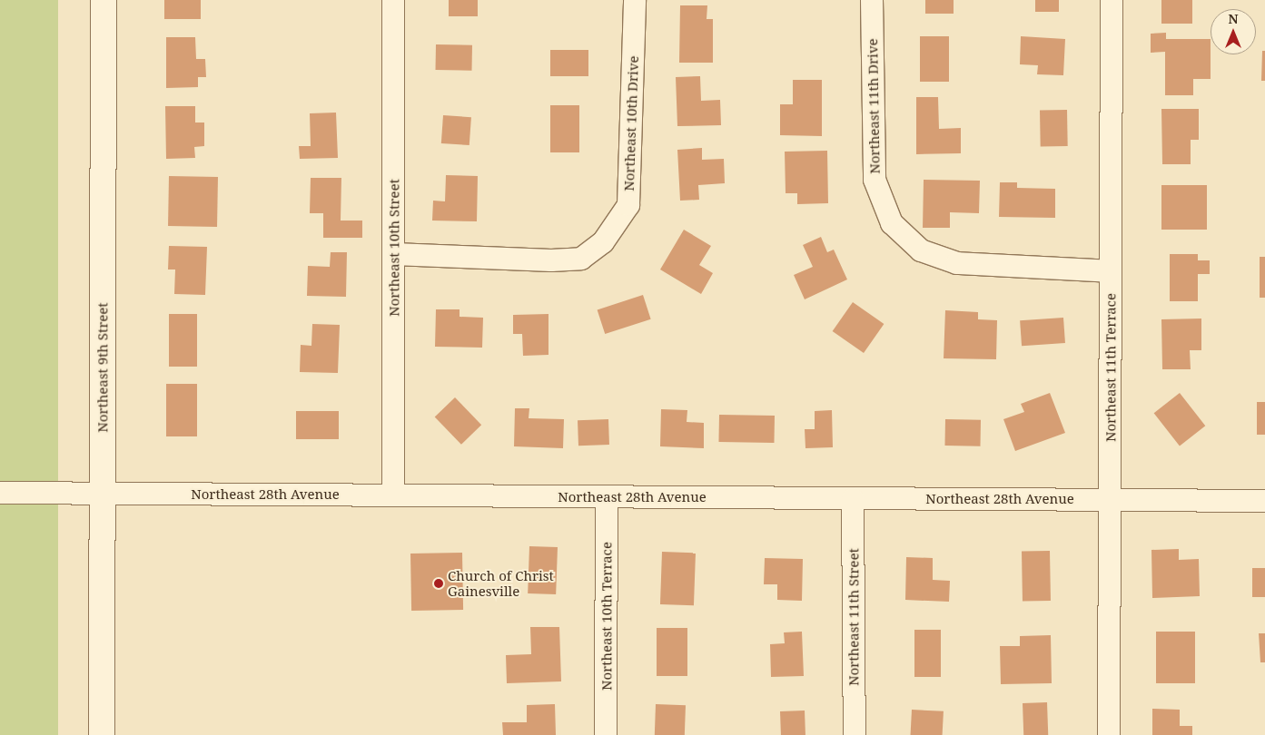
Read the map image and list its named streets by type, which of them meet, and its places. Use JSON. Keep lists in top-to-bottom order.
{
  "streets": {
    "street": [
      "Northeast 11th Drive",
      "Northeast 10th Drive",
      "Northeast 10th Street",
      "Northeast 9th Street",
      "Northeast 11th Terrace",
      "Northeast 28th Avenue",
      "Northeast 10th Terrace",
      "Northeast 11th Street"
    ]
  },
  "crossings": [
    ["Northeast 11th Drive", "Northeast 11th Terrace"],
    ["Northeast 10th Drive", "Northeast 10th Street"],
    ["Northeast 10th Street", "Northeast 28th Avenue"],
    ["Northeast 9th Street", "Northeast 28th Avenue"],
    ["Northeast 11th Terrace", "Northeast 28th Avenue"],
    ["Northeast 28th Avenue", "Northeast 10th Terrace"],
    ["Northeast 28th Avenue", "Northeast 11th Street"]
  ],
  "places": ["Church of Christ Gainesville"],
  "north": "top"
}
